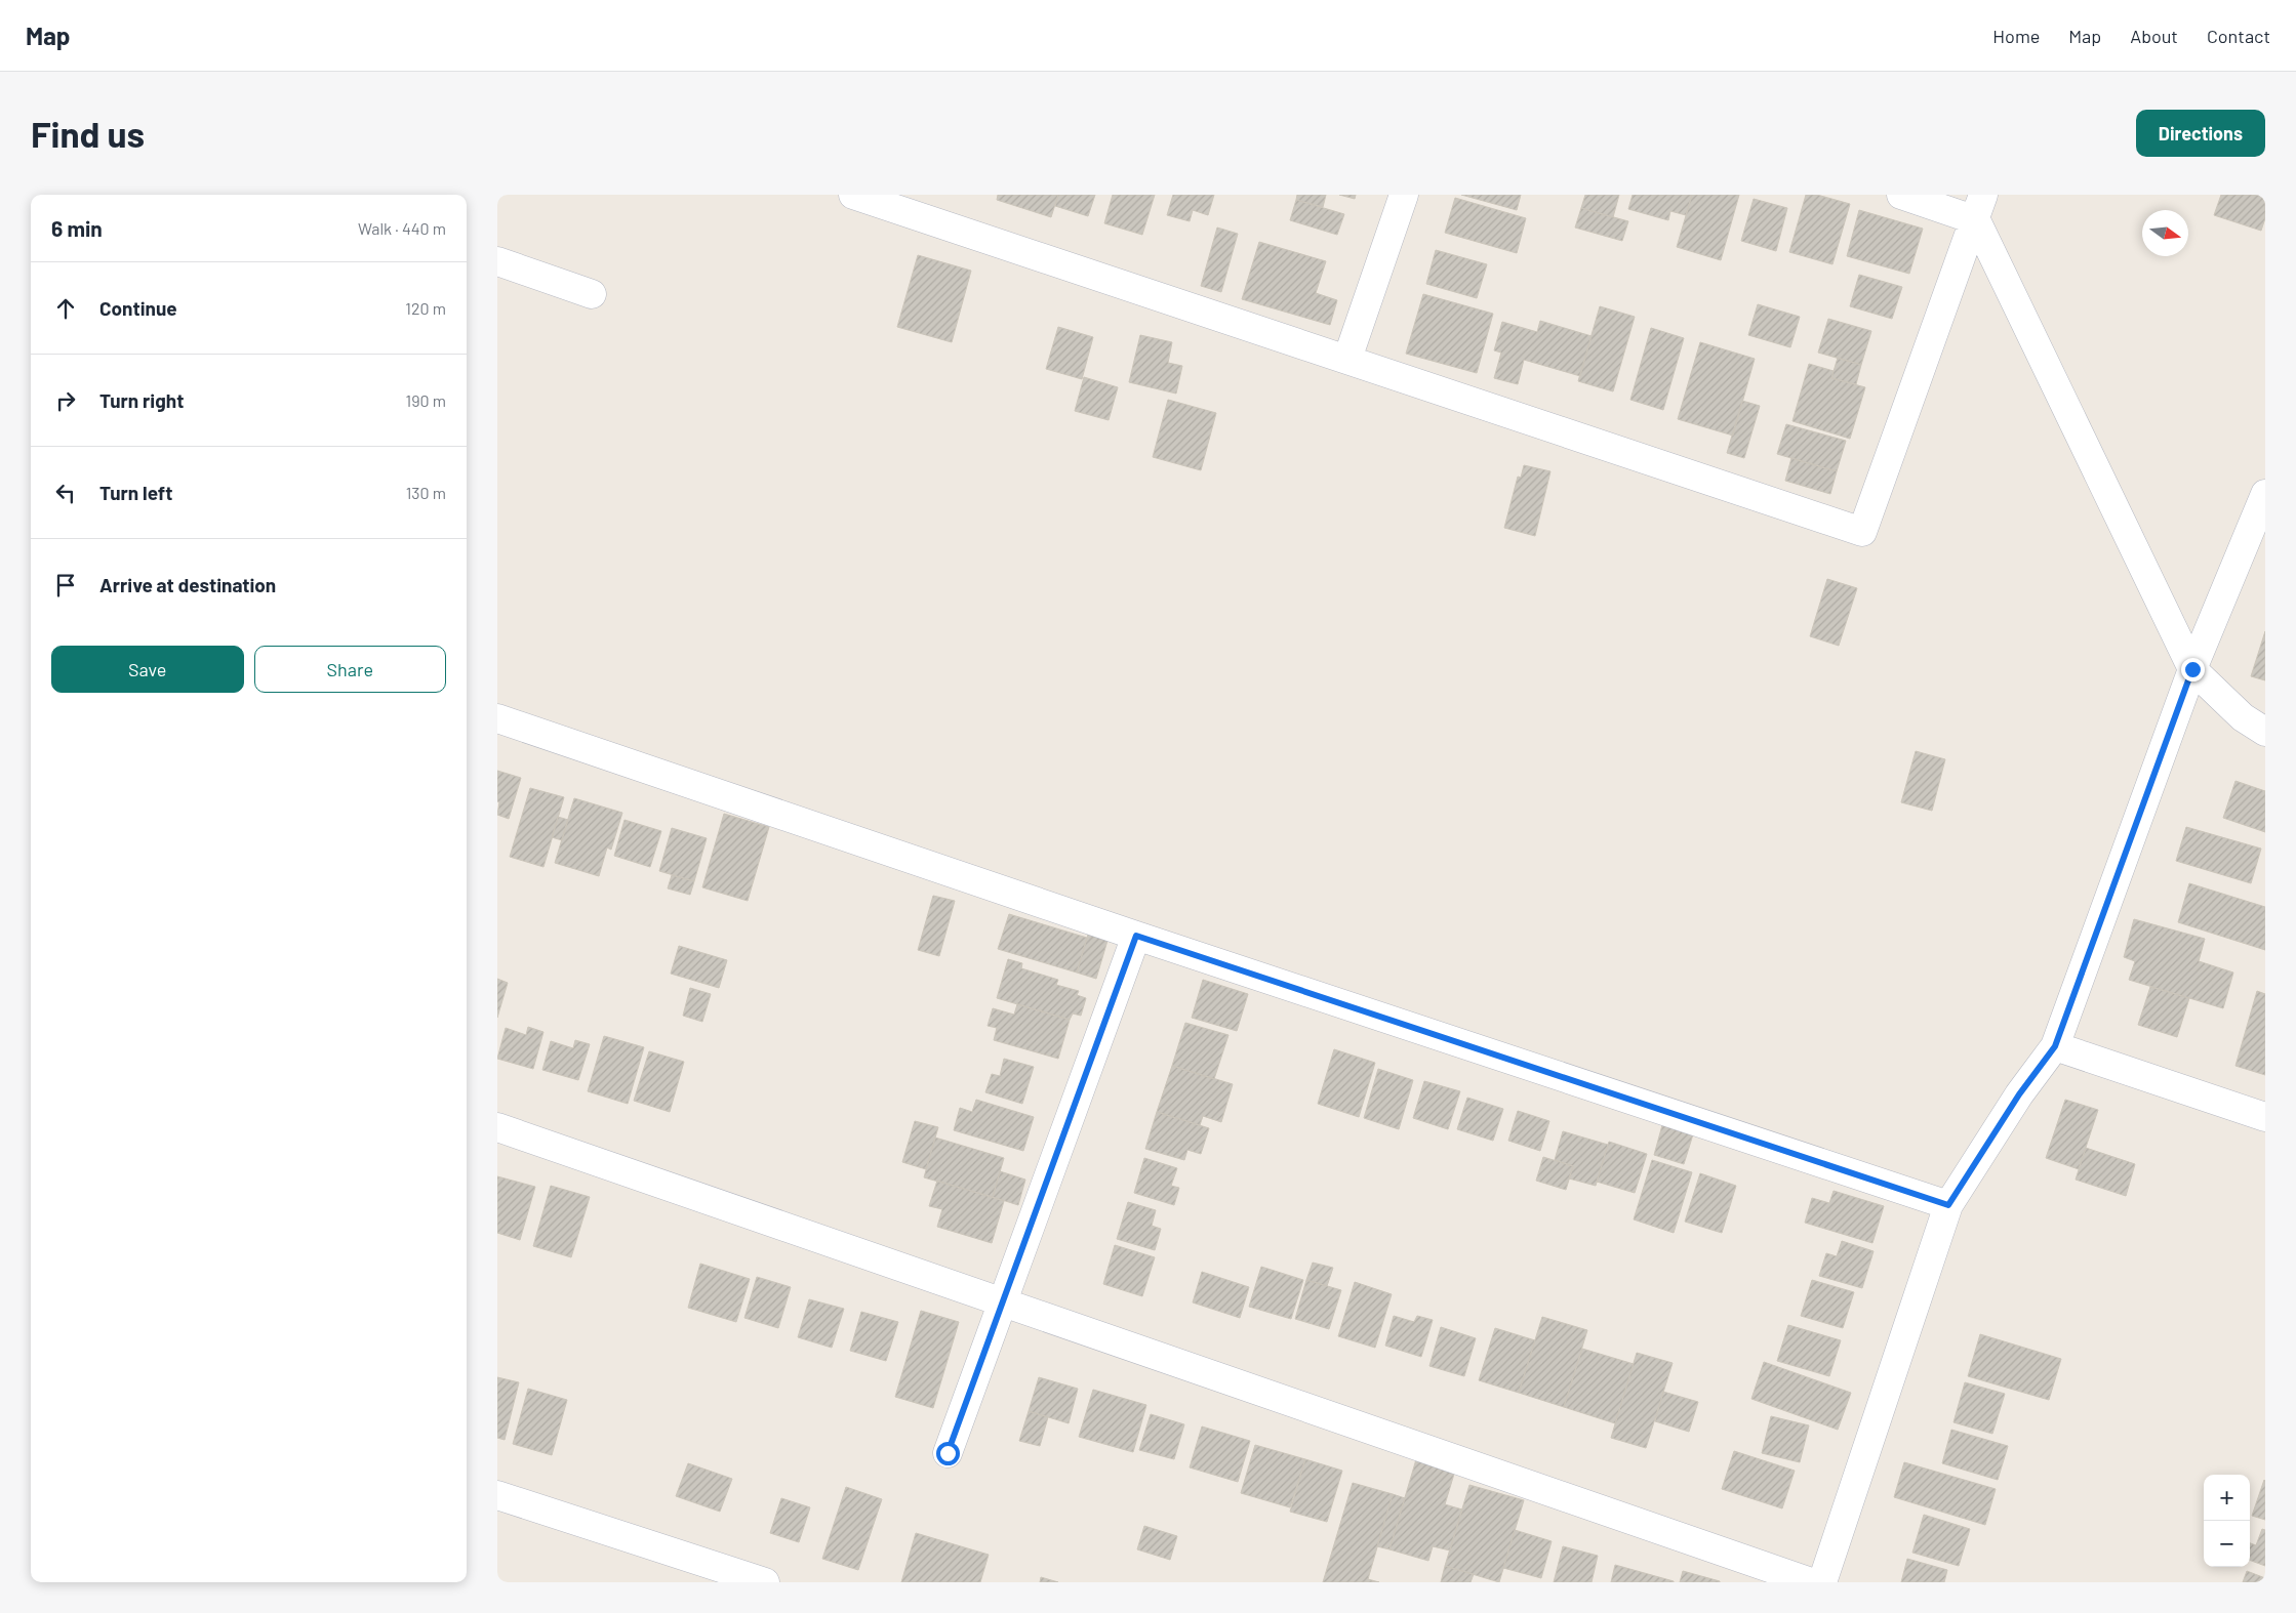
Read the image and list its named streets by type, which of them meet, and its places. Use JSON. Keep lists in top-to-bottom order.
{
  "north": "right",
  "page": {
    "header": "Map",
    "nav": [
      "Home",
      "Map",
      "About",
      "Contact"
    ],
    "buttons": [
      "Directions",
      ["Save", "Share"]
    ],
    "title": "Find us",
    "heading": ["6 min", "Walk · 440 m"],
    "list": [
      ["Continue", "120 m"],
      ["Turn right", "190 m"],
      ["Turn left", "130 m"],
      "Arrive at destination"
    ],
    "map_buttons": ["+", "−"]
  }
}
